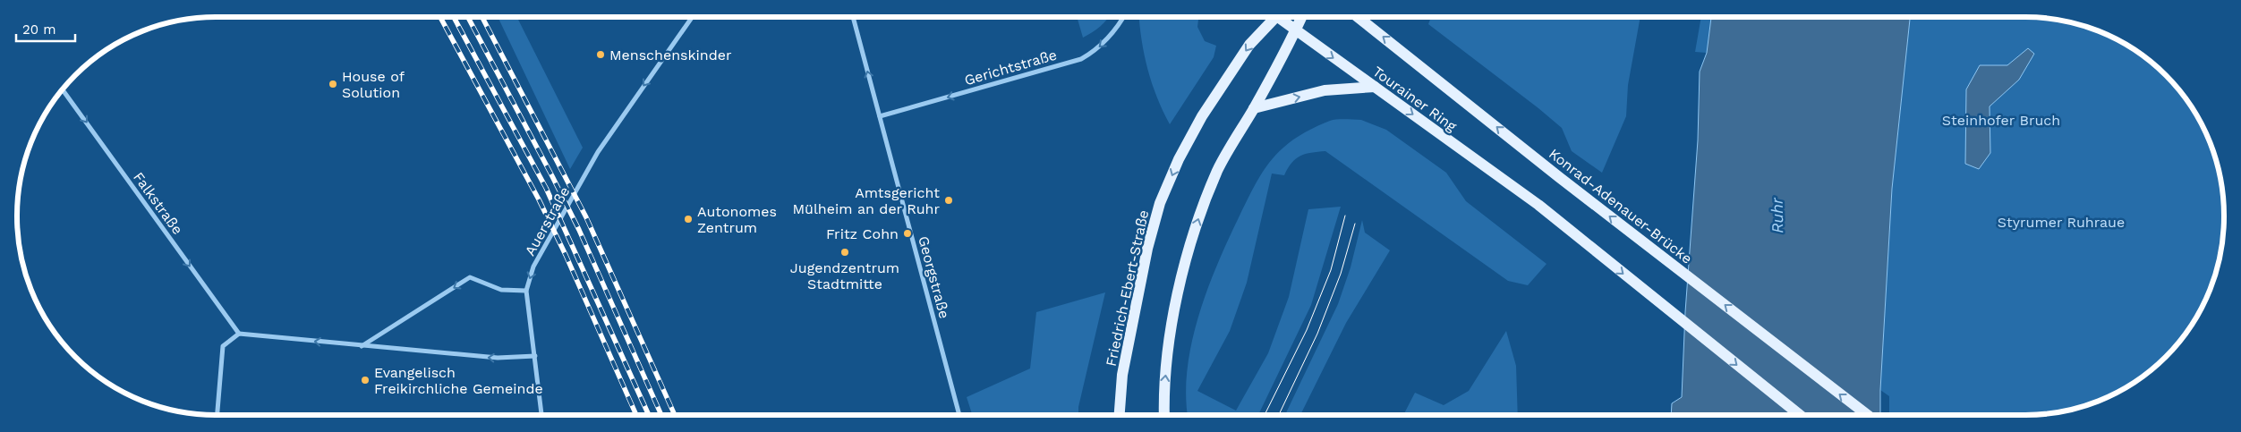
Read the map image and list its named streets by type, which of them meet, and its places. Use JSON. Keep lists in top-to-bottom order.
{
  "streets": {
    "main road": ["Tourainer Ring", "Konrad-Adenauer-Brücke", "Friedrich-Ebert-Straße"],
    "street": [
      "Gerichtstraße",
      "Falkstraße",
      "Auerstraße",
      "Georgstraße"
    ]
  },
  "crossings": [
    ["Gerichtstraße", "Georgstraße"]
  ],
  "one_way": [
    "Gerichtstraße",
    "Tourainer Ring",
    "Falkstraße",
    "Konrad-Adenauer-Brücke",
    "Auerstraße"
  ],
  "water": ["Ruhr"],
  "parks": ["Steinhofer Bruch", "Styrumer Ruhraue"],
  "places": [
    "Menschenskinder",
    "House of Solution",
    "Amtsgericht Mülheim an der Ruhr",
    "Autonomes Zentrum",
    "Fritz Cohn",
    "Jugendzentrum Stadtmitte",
    "Evangelisch Freikirchliche Gemeinde"
  ],
  "scale_bar": "20 m"
}
